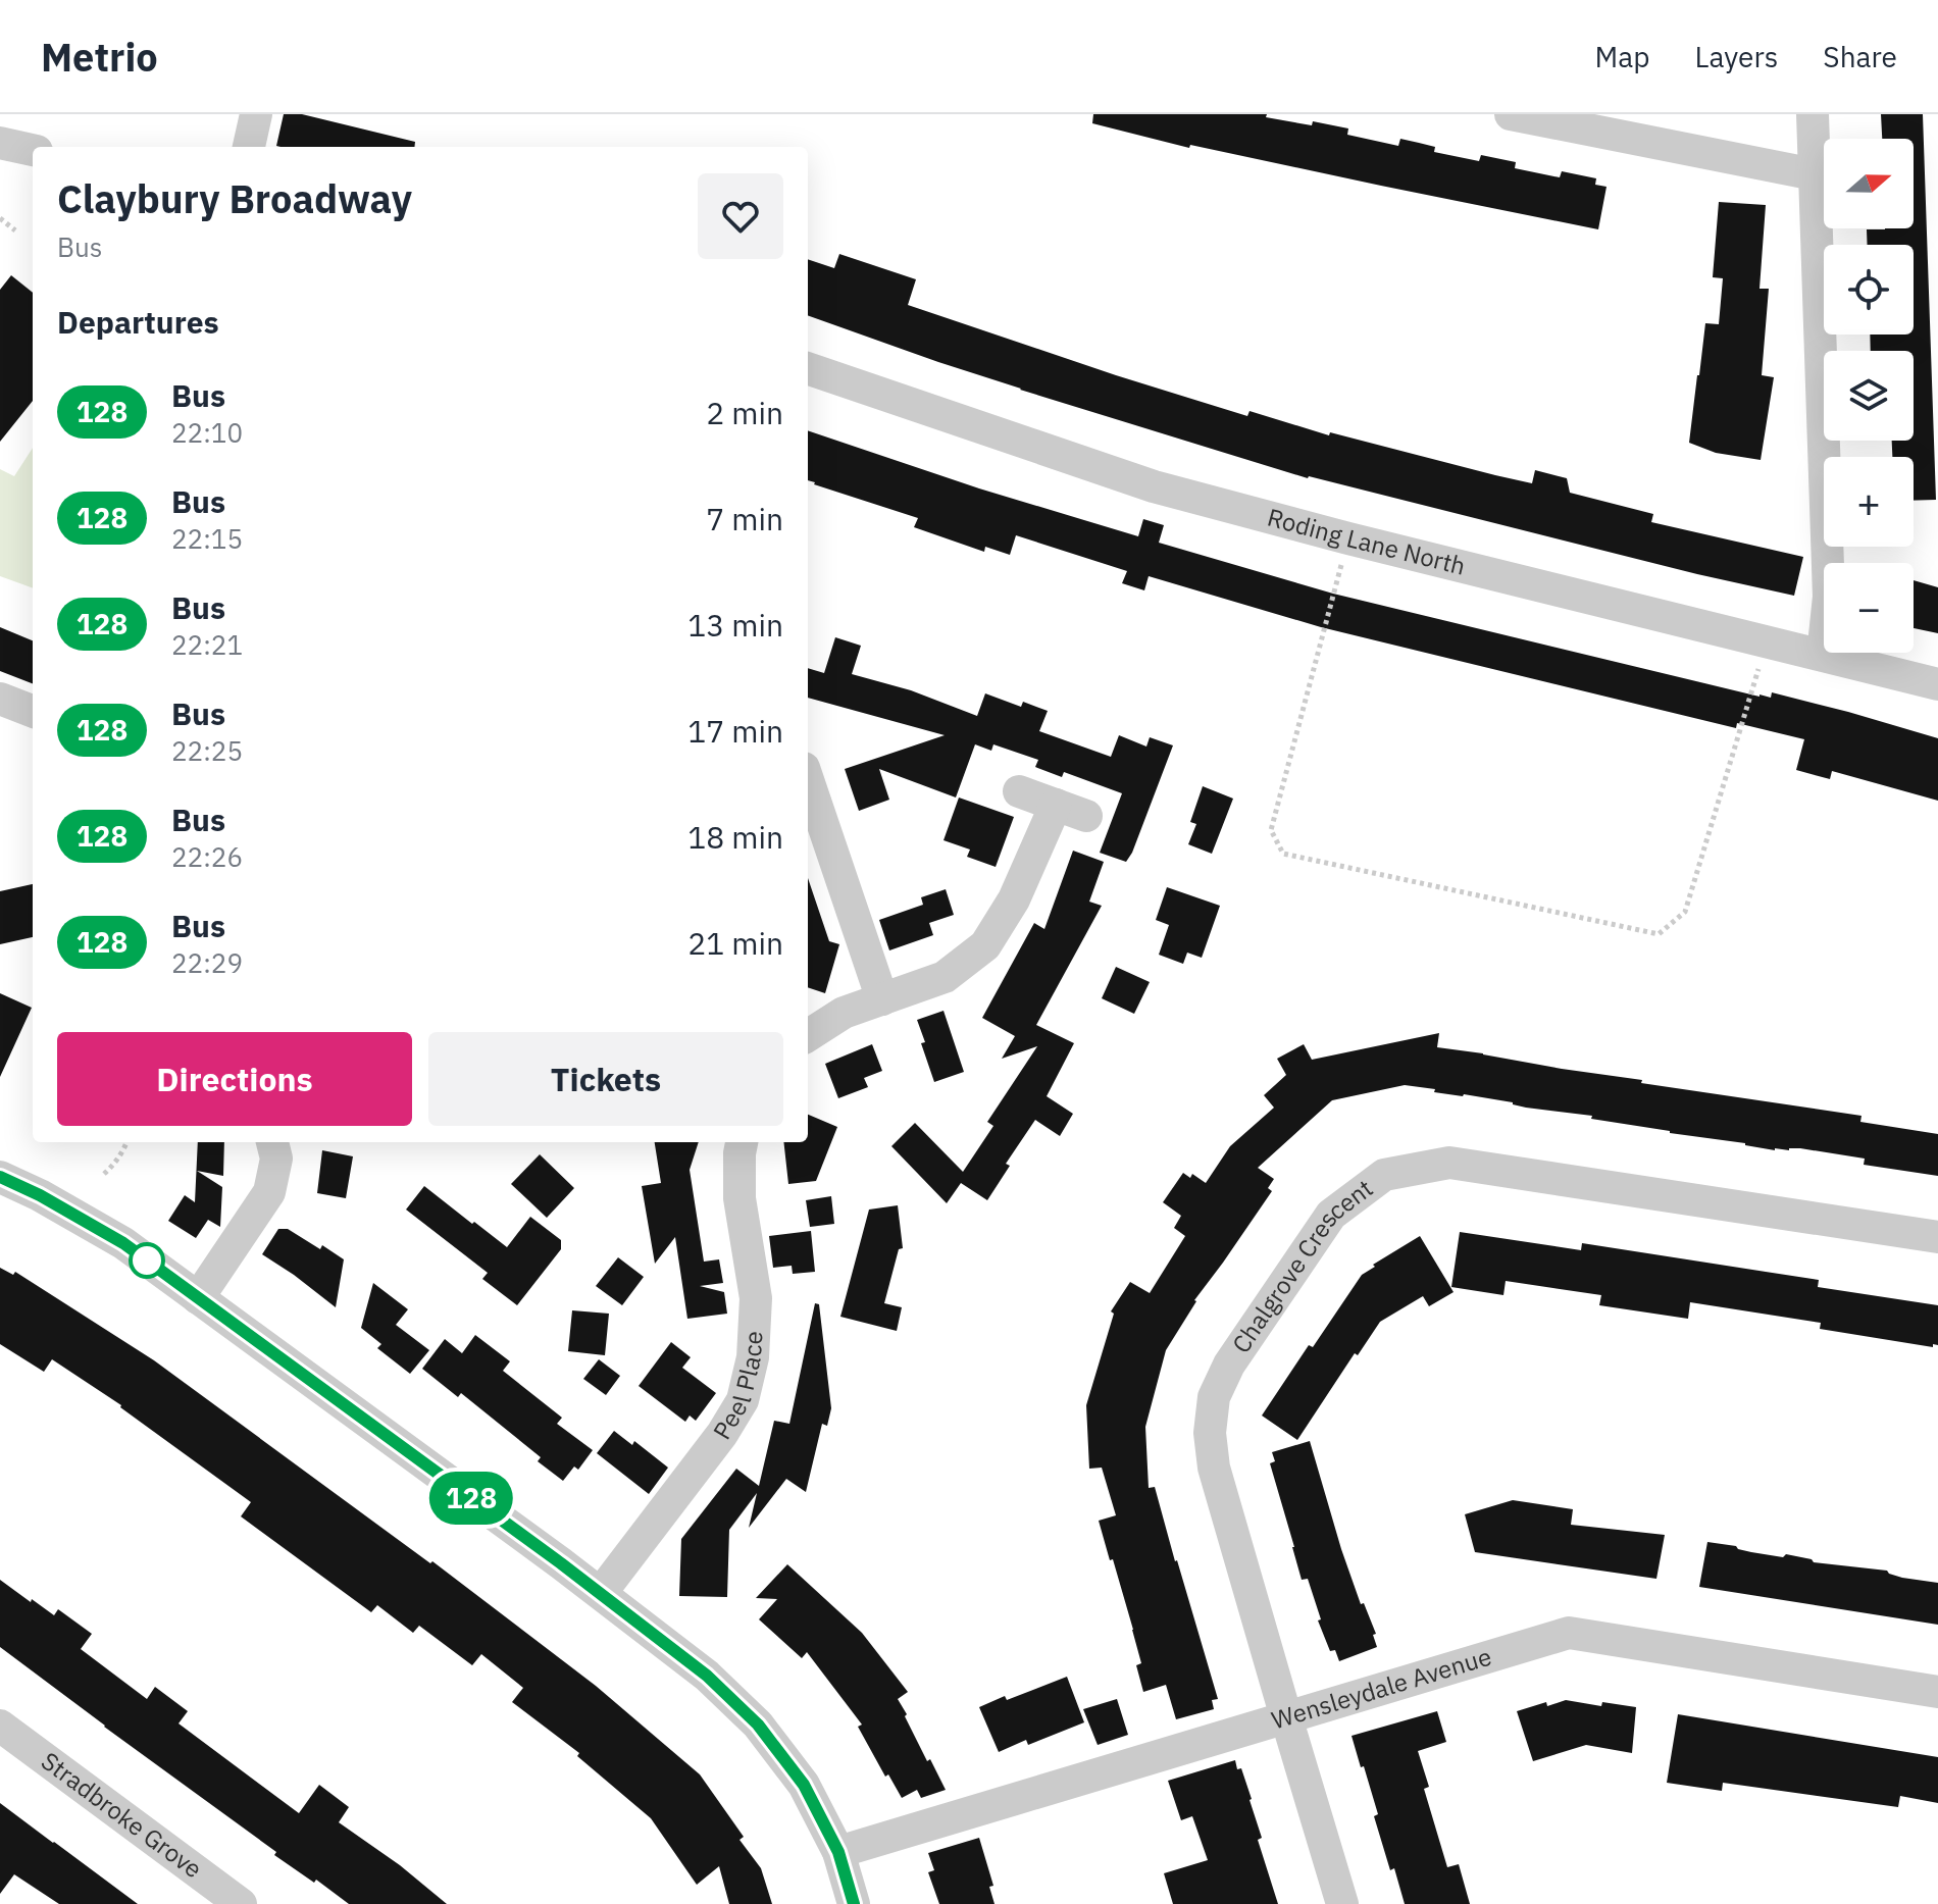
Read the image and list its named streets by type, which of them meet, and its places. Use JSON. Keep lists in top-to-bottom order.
{
  "streets": {
    "street": [
      "Roding Lane North",
      "Chalgrove Crescent",
      "Peel Place",
      "Wensleydale Avenue",
      "Stradbroke Grove"
    ]
  },
  "crossings": [
    ["Chalgrove Crescent", "Wensleydale Avenue"]
  ],
  "lines": ["bus line 128"],
  "north": "right",
  "page": {
    "header": "Metrio",
    "nav": ["Map", "Layers", "Share"],
    "on_map": "128",
    "map_buttons": ["+", "−"],
    "heading": [
      ["Claybury Broadway", "Bus"],
      "Departures"
    ],
    "list": [
      {
        "mark": "128",
        "name": "Bus",
        "note": "22:10",
        "value": "2 min"
      },
      {
        "mark": "128",
        "name": "Bus",
        "note": "22:15",
        "value": "7 min"
      },
      {
        "mark": "128",
        "name": "Bus",
        "note": "22:21",
        "value": "13 min"
      },
      {
        "mark": "128",
        "name": "Bus",
        "note": "22:25",
        "value": "17 min"
      },
      {
        "mark": "128",
        "name": "Bus",
        "note": "22:26",
        "value": "18 min"
      },
      {
        "mark": "128",
        "name": "Bus",
        "note": "22:29",
        "value": "21 min"
      }
    ],
    "buttons": ["Directions", "Tickets"]
  }
}
